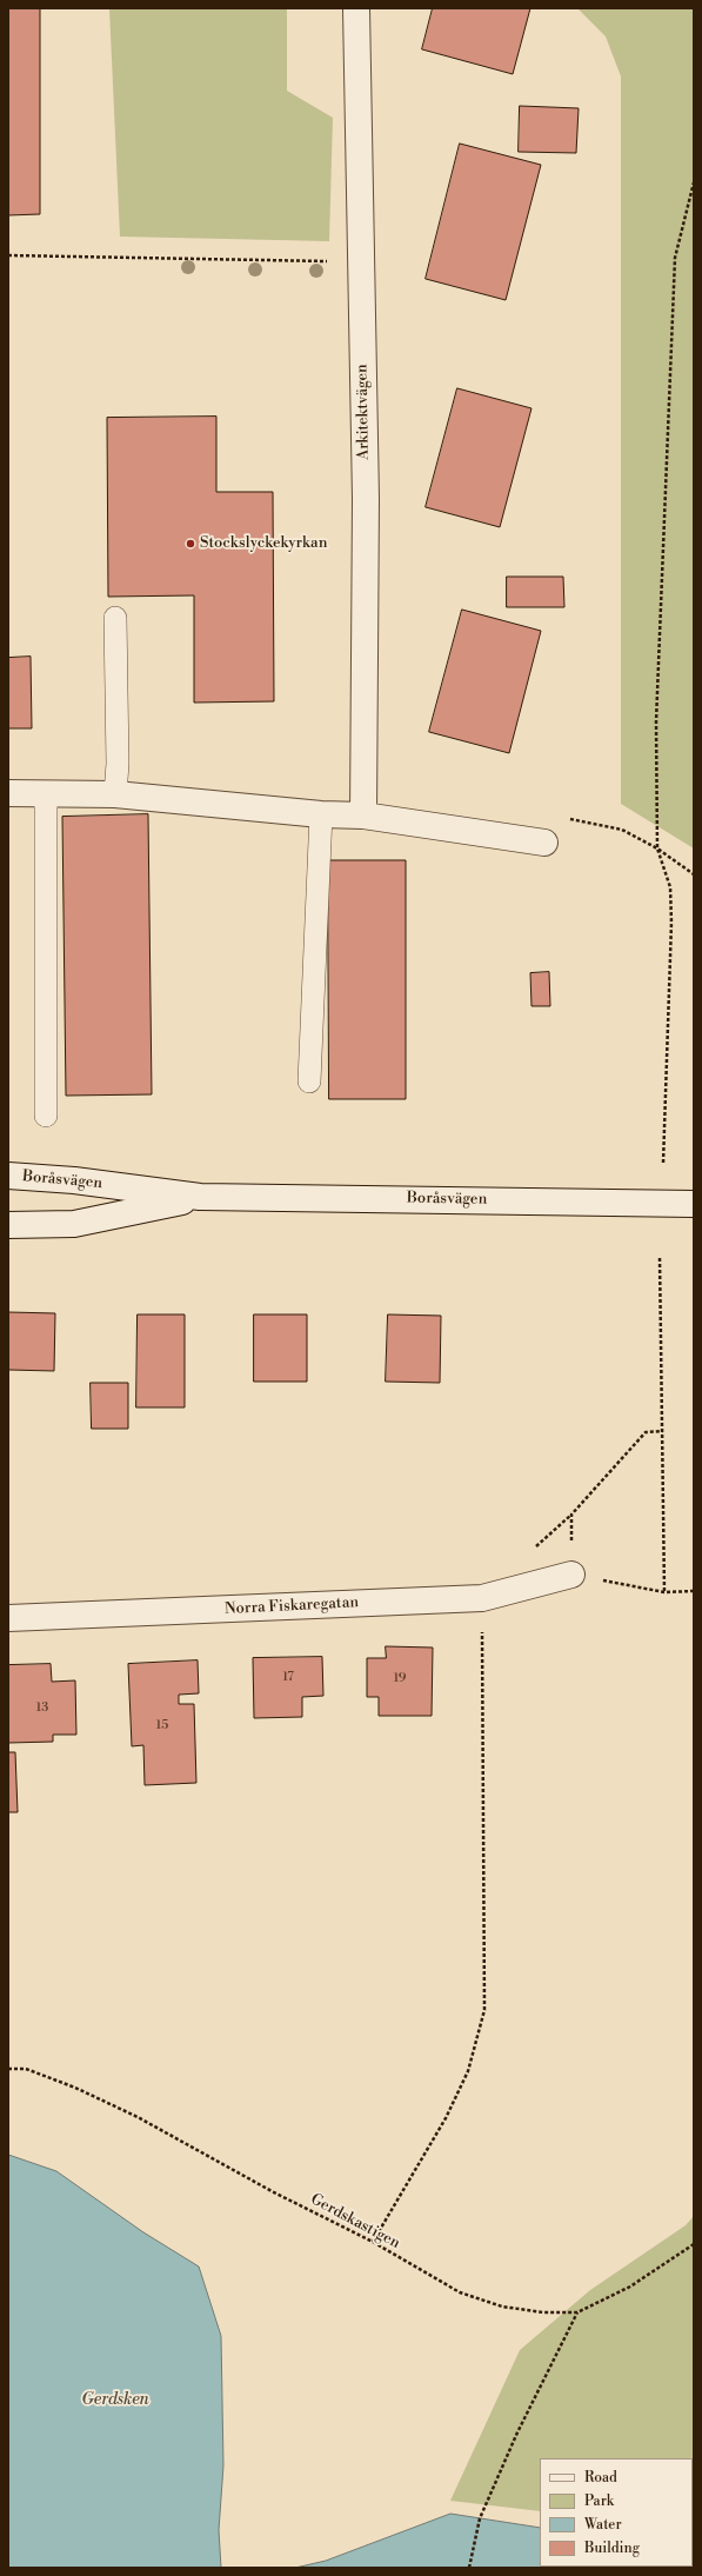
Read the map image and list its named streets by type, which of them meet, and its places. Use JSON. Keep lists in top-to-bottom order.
{
  "streets": {
    "street": ["Arkitektvägen", "Boråsvägen", "Norra Fiskaregatan"],
    "path": ["Gerdskastigen"]
  },
  "water": ["Gerdsken"],
  "places": ["Stockslyckekyrkan"],
  "house_numbers": [
    "17",
    "19",
    "13",
    "15"
  ],
  "legend": [
    "Road",
    "Park",
    "Water",
    "Building"
  ]
}
